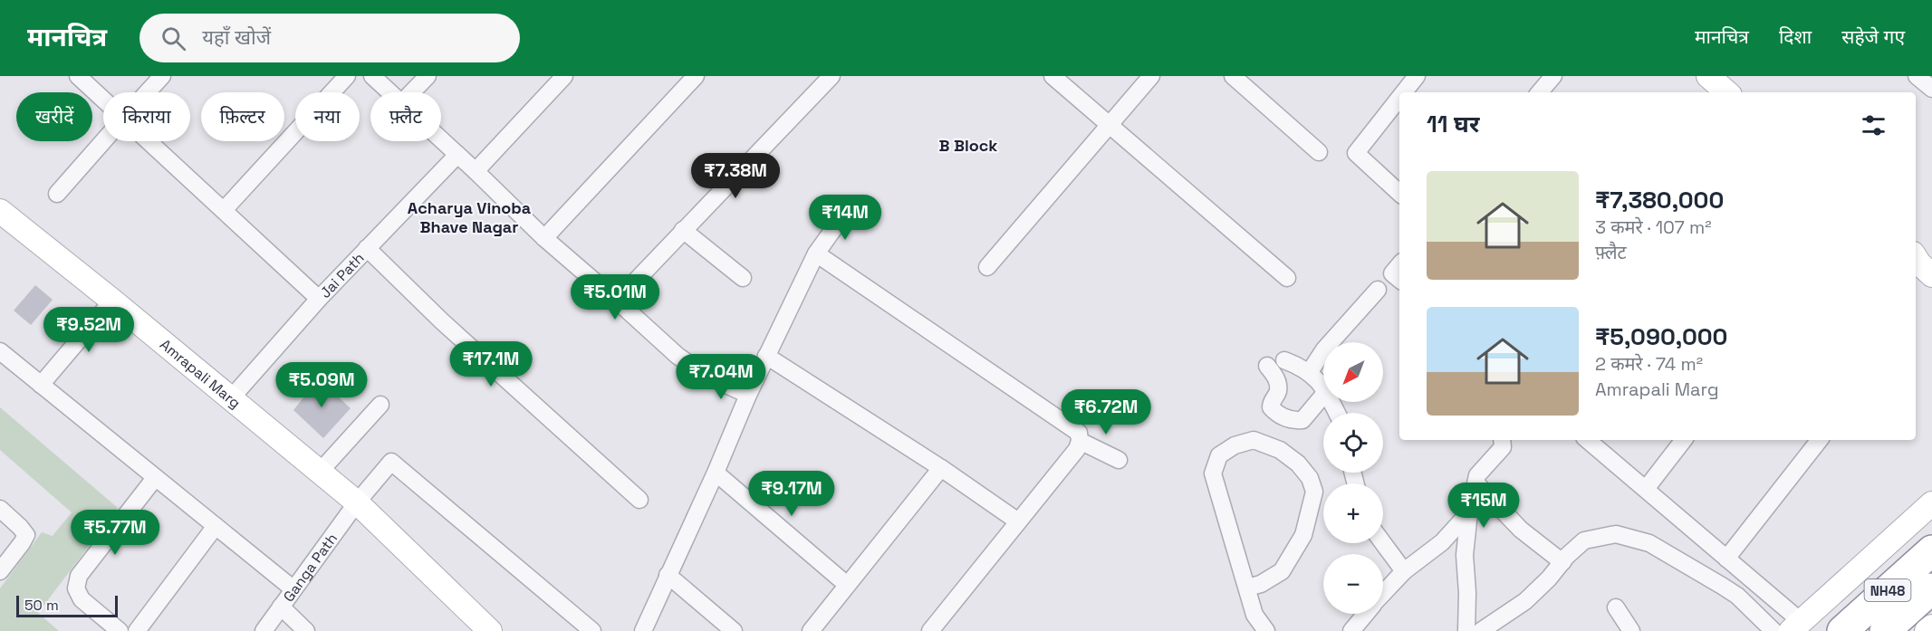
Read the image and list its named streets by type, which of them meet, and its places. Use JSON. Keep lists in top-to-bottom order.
{
  "streets": {
    "highway": ["NH48"],
    "street": ["Jai Path", "Amrapali Marg", "Ganga Path"]
  },
  "crossings": [
    ["Jai Path", "Amrapali Marg"],
    ["Amrapali Marg", "Ganga Path"]
  ],
  "districts": ["B Block", "Acharya Vinoba Bhave Nagar"],
  "scale_bar": "50 m",
  "north": "bottom left",
  "page": {
    "header": "मानचित्र",
    "search": "यहाँ खोजें",
    "nav": ["मानचित्र", "दिशा", "सहेजे गए"],
    "chip": [
      "खरीदें",
      "किराया",
      "फ़िल्टर",
      "नया",
      "फ़्लैट"
    ],
    "heading": "11 घर",
    "price": [
      "₹7.38M",
      "₹14M",
      "₹5.01M",
      "₹9.52M",
      "₹17.1M",
      "₹7.04M",
      "₹5.09M",
      "₹6.72M",
      "₹9.17M",
      "₹15M",
      "₹5.77M"
    ],
    "list": [
      {
        "name": "₹7,380,000",
        "note": "3 कमरे · 107 m² · फ़्लैट"
      },
      {
        "name": "₹5,090,000",
        "note": "2 कमरे · 74 m² · Amrapali Marg"
      }
    ],
    "map_buttons": ["+", "−"],
    "scale": "50 m"
  }
}
